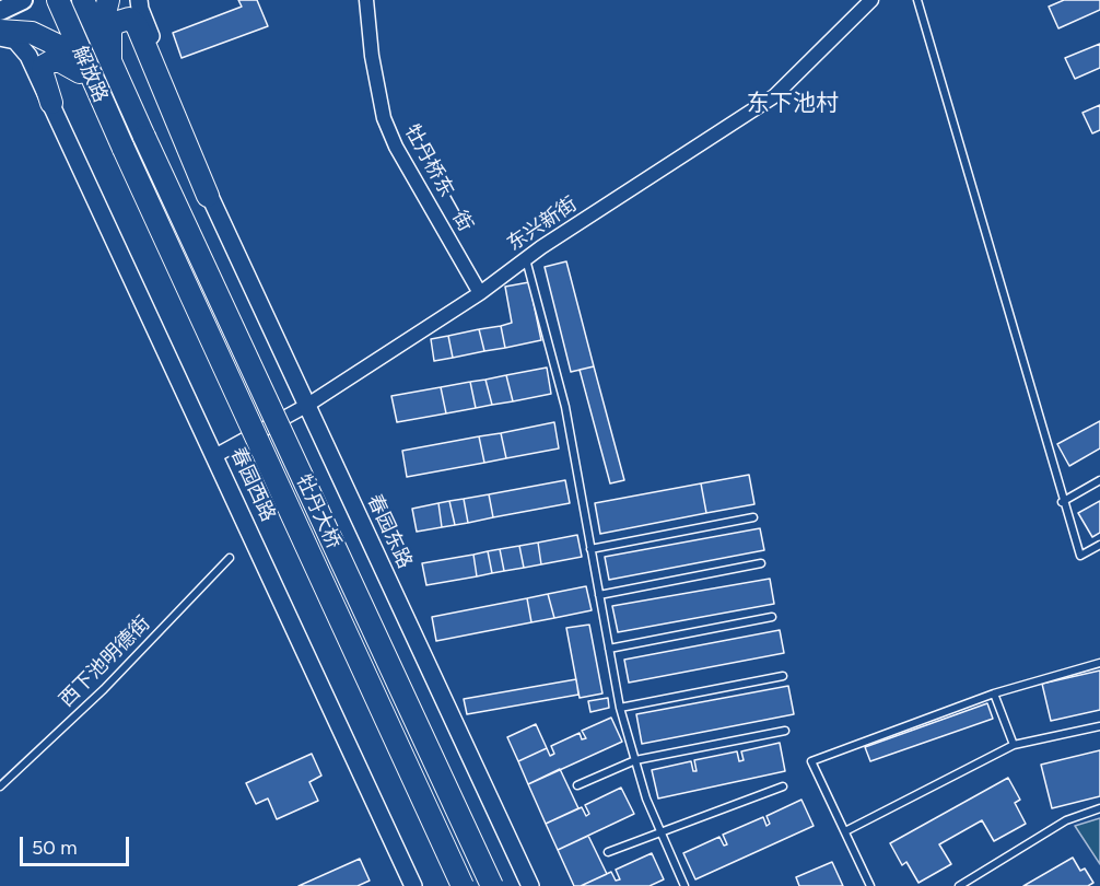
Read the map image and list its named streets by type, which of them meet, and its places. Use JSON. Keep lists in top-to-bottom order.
{
  "streets": {
    "main road": ["解放路", "牡丹大桥"],
    "street": [
      "牡丹桥东一街",
      "东兴新街",
      "春园西路",
      "春园东路"
    ],
    "lane": ["西下池明德街"]
  },
  "crossings": [
    ["解放路", "牡丹大桥"],
    ["牡丹桥东一街", "东兴新街"],
    ["东兴新街", "春园西路"],
    ["东兴新街", "春园东路"]
  ],
  "districts": ["东下池村"],
  "scale_bar": "50 m"
}
